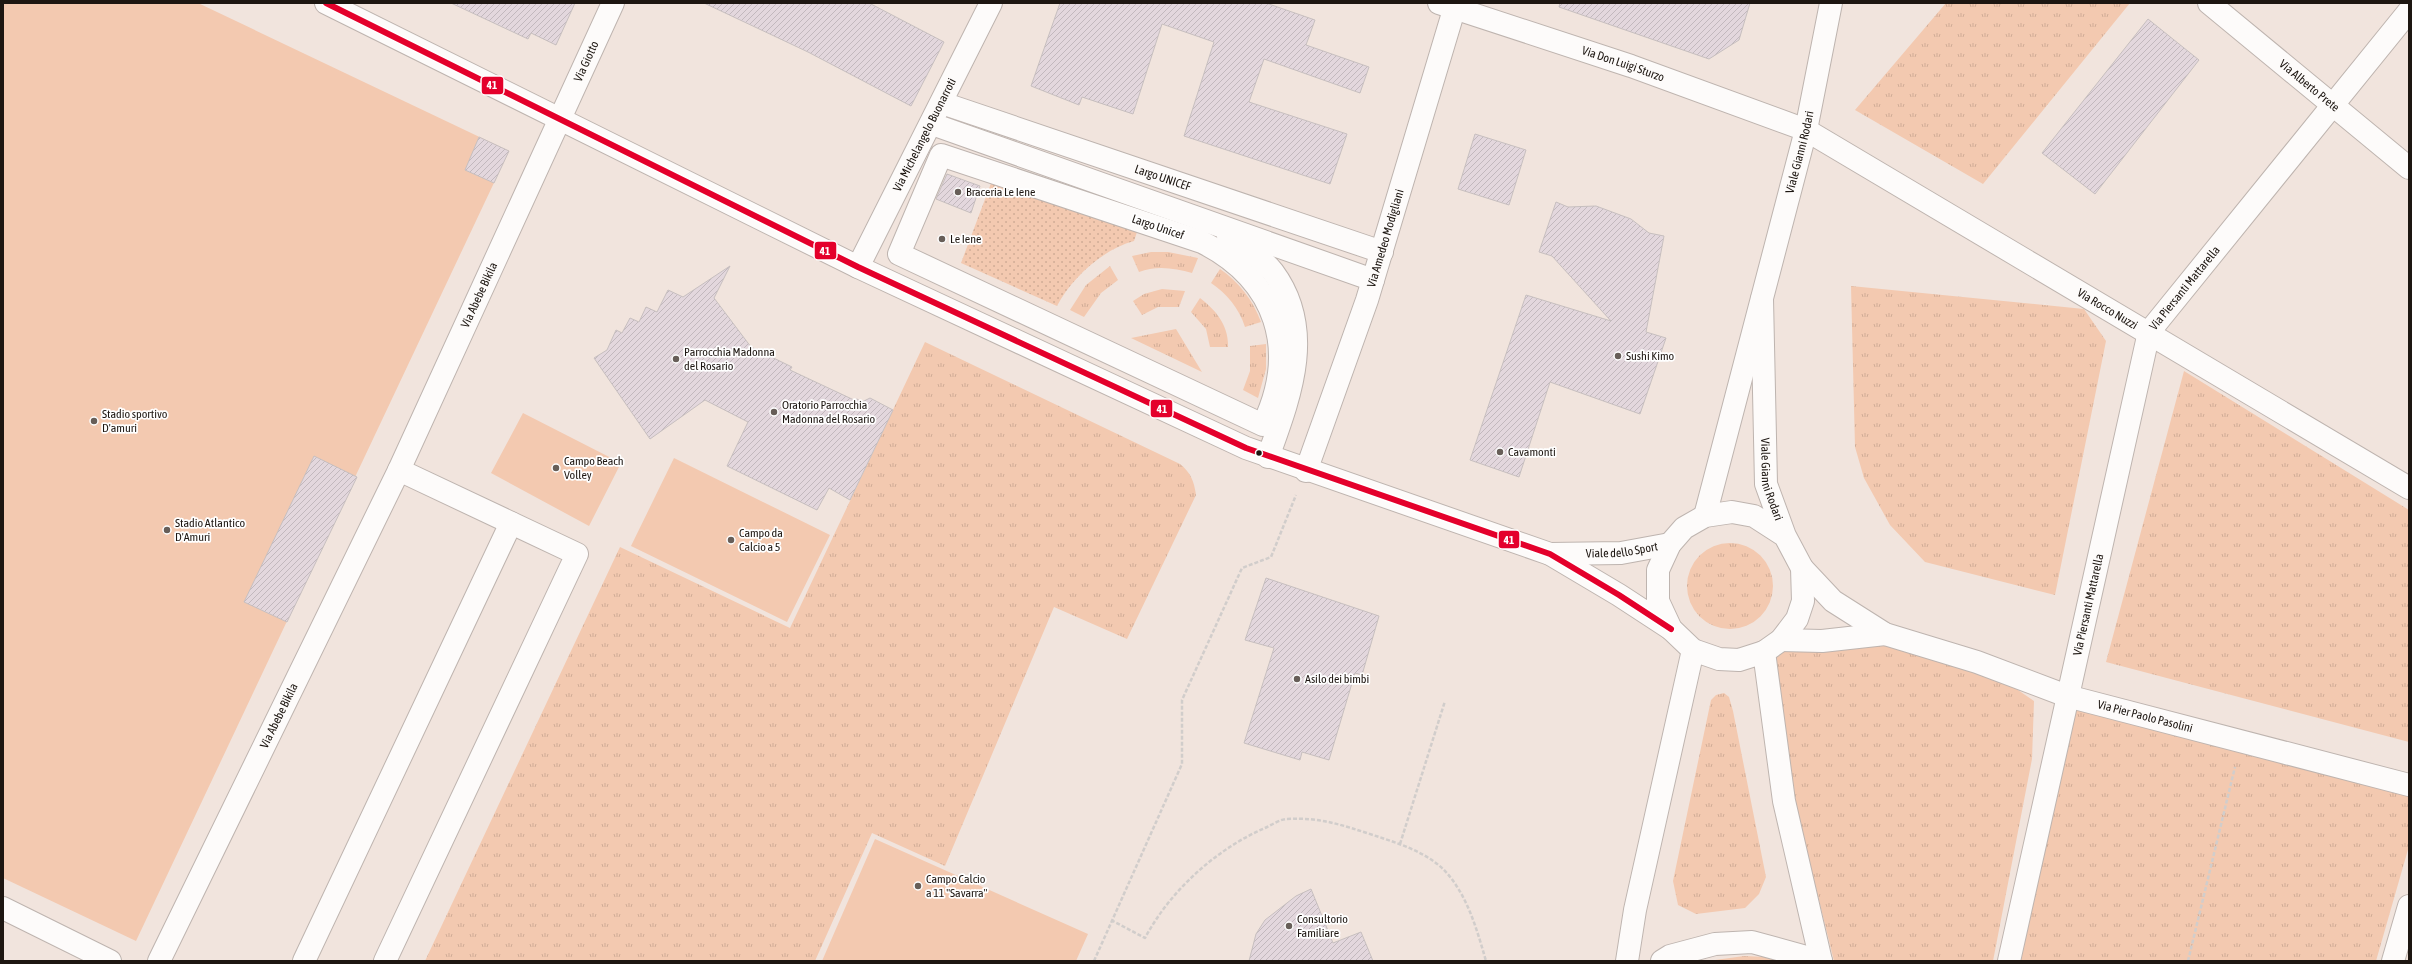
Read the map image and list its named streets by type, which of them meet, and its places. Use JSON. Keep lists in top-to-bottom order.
{
  "streets": {
    "street": [
      "Via Giotto",
      "Via Don Luigi Sturzo",
      "Via Alberto Prete",
      "Via Michelangelo Buonarroti",
      "Viale Gianni Rodari",
      "Largo UNICEF",
      "Largo Unicef",
      "Via Amedeo Modigliani",
      "Via Piersanti Mattarella",
      "Via Abebe Bikila",
      "Via Rocco Nuzzi",
      "Viale dello Sport",
      "Via Pier Paolo Pasolini"
    ]
  },
  "crossings": [
    ["Via Giotto", "Via Abebe Bikila"],
    ["Via Giotto", "Viale dello Sport"],
    ["Via Don Luigi Sturzo", "Viale Gianni Rodari"],
    ["Via Don Luigi Sturzo", "Via Amedeo Modigliani"],
    ["Via Don Luigi Sturzo", "Via Rocco Nuzzi"],
    ["Via Alberto Prete", "Via Piersanti Mattarella"],
    ["Via Michelangelo Buonarroti", "Largo UNICEF"],
    ["Via Michelangelo Buonarroti", "Viale dello Sport"],
    ["Viale Gianni Rodari", "Via Rocco Nuzzi"],
    ["Viale Gianni Rodari", "Via Pier Paolo Pasolini"],
    ["Largo UNICEF", "Via Amedeo Modigliani"],
    ["Largo UNICEF", "Viale dello Sport"],
    ["Via Amedeo Modigliani", "Viale dello Sport"],
    ["Via Piersanti Mattarella", "Via Rocco Nuzzi"],
    ["Via Piersanti Mattarella", "Via Pier Paolo Pasolini"],
    ["Via Abebe Bikila", "Viale dello Sport"],
    ["Viale dello Sport", "Via Pier Paolo Pasolini"]
  ],
  "places": [
    "Braceria Le Iene",
    "Le Iene",
    "Sushi Kimo",
    "Parrocchia Madonna del Rosario",
    "Oratorio Parrocchia Madonna del Rosario",
    "Stadio sportivo D'amuri",
    "Cavamonti",
    "Campo Beach Volley",
    "Stadio Atlantico D'Amuri",
    "Campo da Calcio a 5",
    "Asilo dei bimbi",
    "Campo Calcio a 11 \"Savarra\"",
    "Consultorio Familiare"
  ],
  "lines": ["transit line 41"]
}
